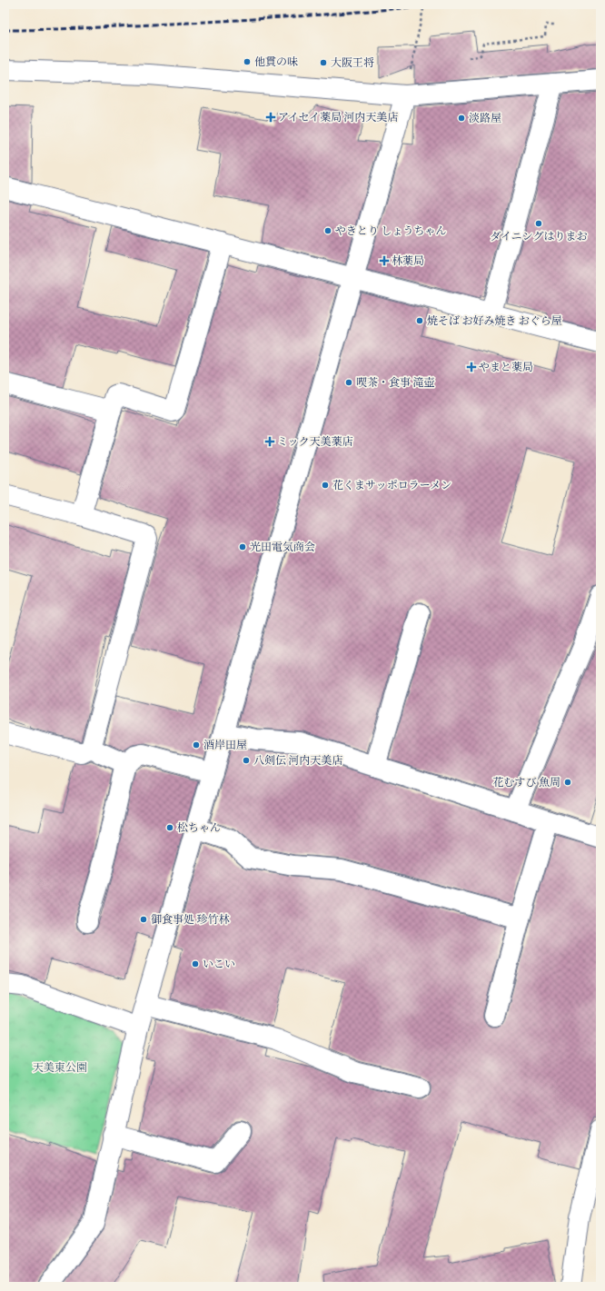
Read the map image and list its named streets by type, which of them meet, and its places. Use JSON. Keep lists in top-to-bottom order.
{
  "parks": ["天美東公園"],
  "places": {
    "other": [
      "他貫の味",
      "大阪王将",
      "淡路屋",
      "ダイニングはりまお",
      "やきとり しょうちゃん",
      "焼そば お好み焼き おぐら屋",
      "喫茶・食事 滝壺",
      "花くまサッポロラーメン",
      "光田電気商会",
      "酒岸田屋",
      "八剣伝 河内天美店",
      "花むすび 魚周",
      "松ちゃん",
      "御食事処 珍竹林",
      "いこい"
    ],
    "health": [
      "アイセイ薬局 河内天美店",
      "林薬局",
      "やまと薬局",
      "ミック天美薬店"
    ]
  }
}
